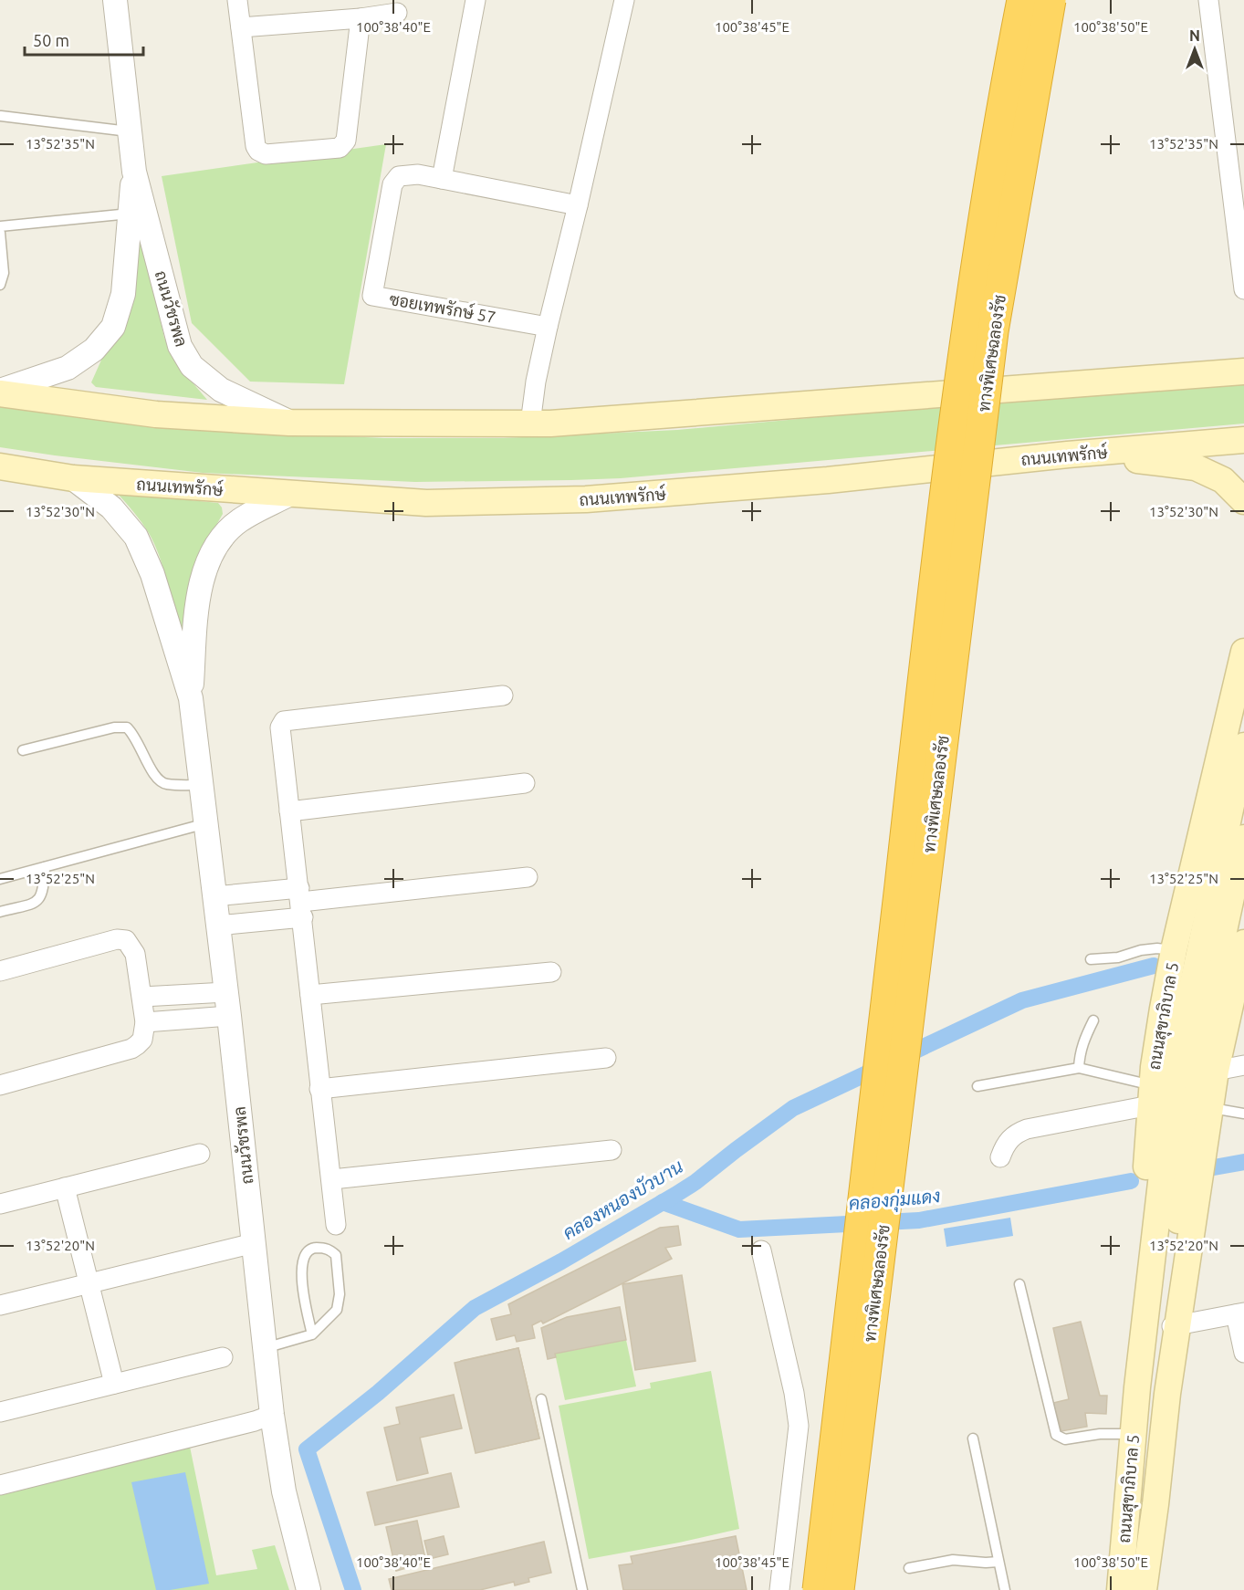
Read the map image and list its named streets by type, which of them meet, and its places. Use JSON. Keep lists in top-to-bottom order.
{
  "streets": {
    "highway": ["ทางพิเศษฉลองรัช"],
    "main road": ["ถนนเทพรักษ์", "ถนนสุขาภิบาล 5"],
    "street": ["ซอยเทพรักษ์ 57", "ถนนวัชรพล"]
  },
  "crossings": [
    ["ถนนวัชรพล", "ถนนเทพรักษ์"]
  ],
  "water": ["คลองหนองบัวบาน", "คลองกุ่มแดง"],
  "scale_bar": "50 m",
  "north": "top",
  "coordinates": [
    "100°38'40\"E",
    "100°38'45\"E",
    "100°38'50\"E",
    "13°52'35\"N",
    "13°52'30\"N",
    "13°52'25\"N",
    "13°52'20\"N"
  ]
}
